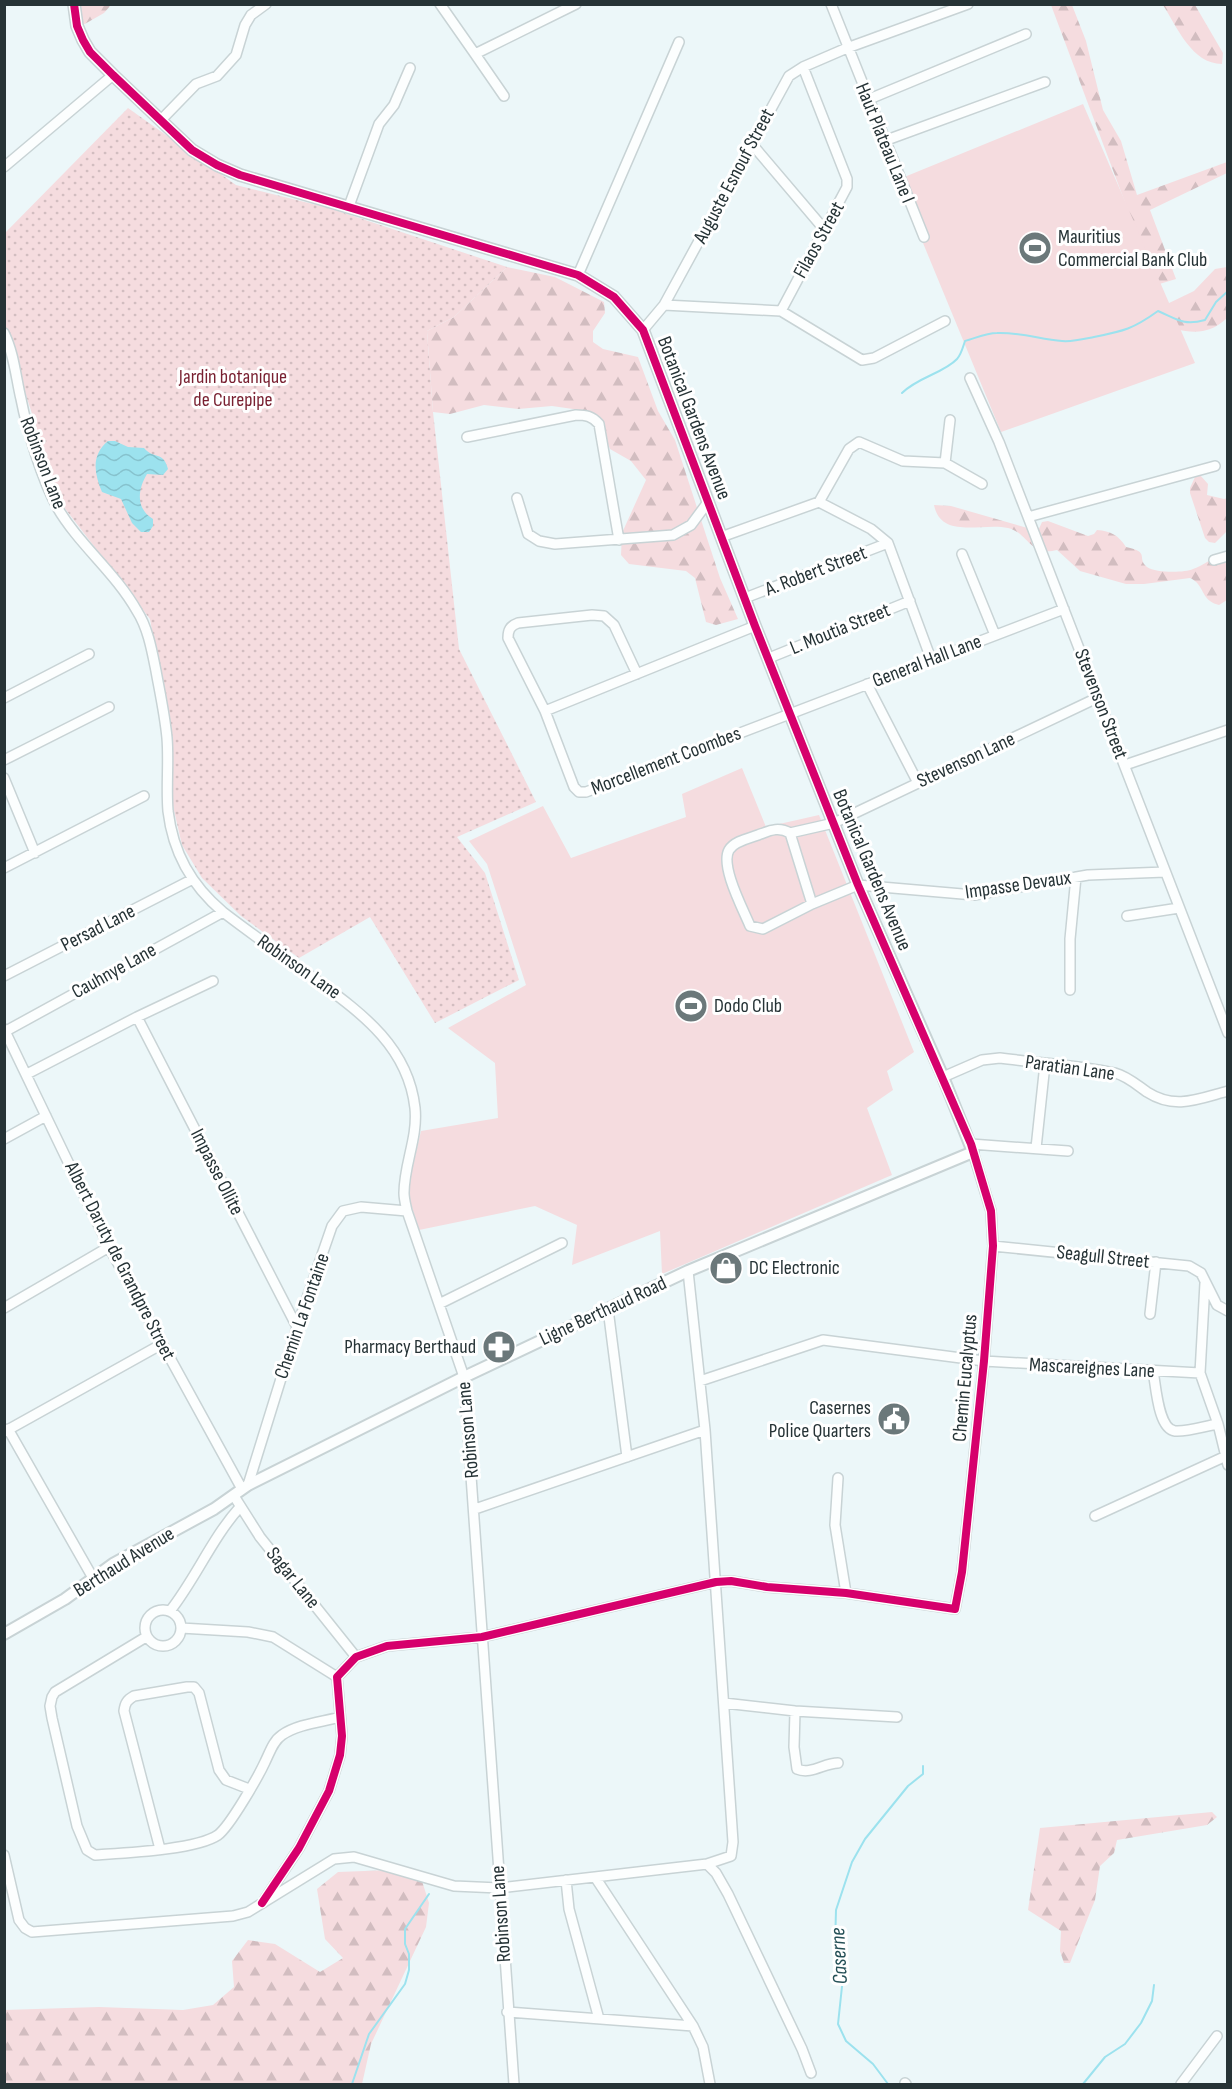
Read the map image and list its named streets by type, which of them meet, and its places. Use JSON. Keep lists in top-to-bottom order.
{
  "streets": {
    "street": [
      "Haut Plateau Lane I",
      "Auguste Esnouf Street",
      "Filaos Street",
      "Botanical Gardens Avenue",
      "Robinson Lane",
      "A. Robert Street",
      "L. Moutia Street",
      "General Hall Lane",
      "Stevenson Street",
      "Stevenson Lane",
      "Morcellement Coombes",
      "Impasse Devaux",
      "Persad Lane",
      "Cauhnye Lane",
      "Paratian Lane",
      "Impasse Ollite",
      "Seagull Street",
      "Albert Daruty de Grandpre Street",
      "Ligne Berthaud Road",
      "Chemin La Fontaine",
      "Mascareignes Lane",
      "Chemin Eucalyptus",
      "Berthaud Avenue",
      "Sagar Lane"
    ]
  },
  "crossings": [
    ["Haut Plateau Lane I", "Auguste Esnouf Street"],
    ["Auguste Esnouf Street", "Filaos Street"],
    ["Auguste Esnouf Street", "Botanical Gardens Avenue"],
    ["Botanical Gardens Avenue", "A. Robert Street"],
    ["Botanical Gardens Avenue", "L. Moutia Street"],
    ["Botanical Gardens Avenue", "General Hall Lane"],
    ["Botanical Gardens Avenue", "Stevenson Lane"],
    ["Botanical Gardens Avenue", "Morcellement Coombes"],
    ["Botanical Gardens Avenue", "Impasse Devaux"],
    ["Botanical Gardens Avenue", "Paratian Lane"],
    ["Botanical Gardens Avenue", "Ligne Berthaud Road"],
    ["Botanical Gardens Avenue", "Chemin Eucalyptus"],
    ["Robinson Lane", "Persad Lane"],
    ["Robinson Lane", "Cauhnye Lane"],
    ["Robinson Lane", "Ligne Berthaud Road"],
    ["Robinson Lane", "Chemin La Fontaine"],
    ["General Hall Lane", "Stevenson Street"],
    ["General Hall Lane", "Morcellement Coombes"],
    ["Stevenson Street", "Stevenson Lane"],
    ["Stevenson Street", "Impasse Devaux"],
    ["Stevenson Lane", "Impasse Devaux"],
    ["Cauhnye Lane", "Albert Daruty de Grandpre Street"],
    ["Impasse Ollite", "Chemin La Fontaine"],
    ["Seagull Street", "Chemin Eucalyptus"],
    ["Albert Daruty de Grandpre Street", "Ligne Berthaud Road"],
    ["Albert Daruty de Grandpre Street", "Chemin La Fontaine"],
    ["Albert Daruty de Grandpre Street", "Berthaud Avenue"],
    ["Albert Daruty de Grandpre Street", "Sagar Lane"],
    ["Ligne Berthaud Road", "Chemin La Fontaine"],
    ["Ligne Berthaud Road", "Chemin Eucalyptus"],
    ["Ligne Berthaud Road", "Berthaud Avenue"],
    ["Ligne Berthaud Road", "Sagar Lane"],
    ["Chemin La Fontaine", "Berthaud Avenue"],
    ["Chemin La Fontaine", "Sagar Lane"],
    ["Mascareignes Lane", "Chemin Eucalyptus"],
    ["Berthaud Avenue", "Sagar Lane"]
  ],
  "water": ["Caserne"],
  "parks": ["Jardin botanique de Curepipe"],
  "places": {
    "sports": ["Mauritius Commercial Bank Club", "Dodo Club"],
    "shop": ["DC Electronic"],
    "pharmacy": ["Pharmacy Berthaud"],
    "public building": ["Casernes Police Quarters"]
  }
}
